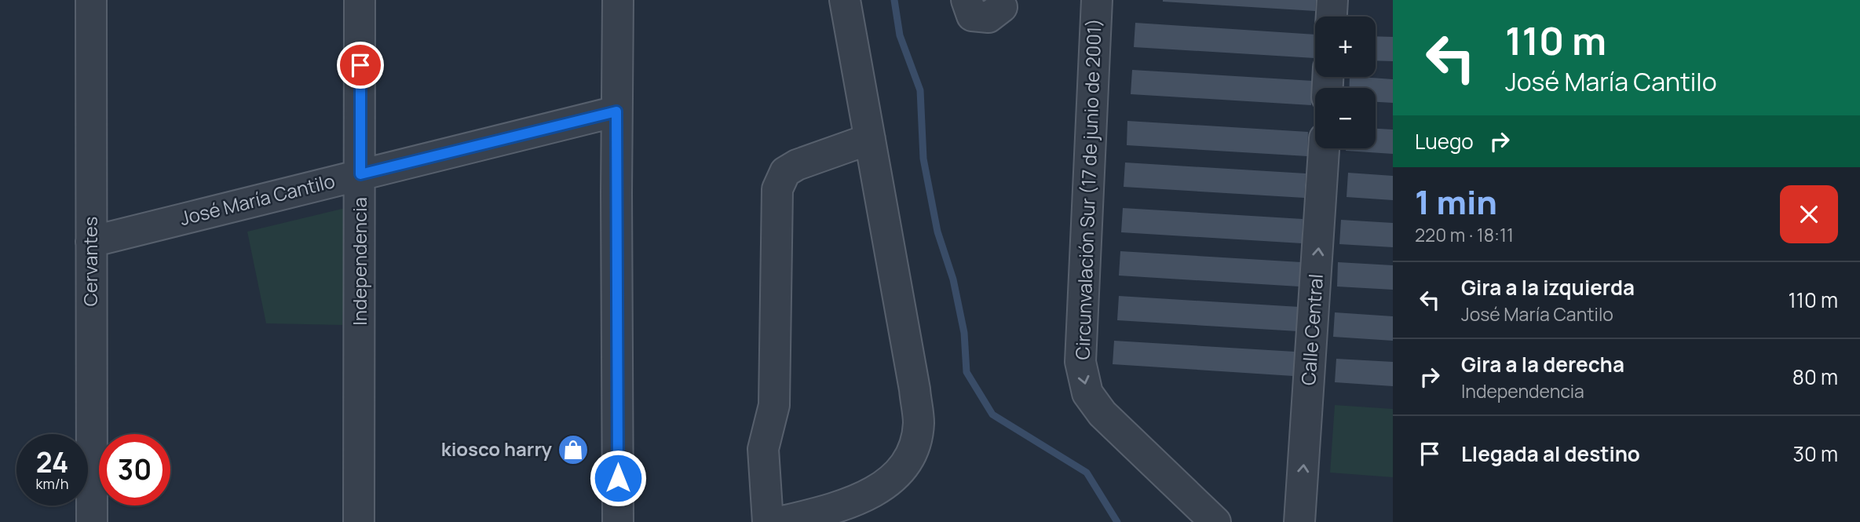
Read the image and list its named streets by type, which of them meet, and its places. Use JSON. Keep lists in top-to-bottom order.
{
  "streets": {
    "street": [
      "Circunvalación Sur (17 de junio de 2001)",
      "José María Cantilo",
      "Cervantes",
      "Independencia",
      "Calle Central"
    ]
  },
  "crossings": [
    ["José María Cantilo", "Cervantes"],
    ["José María Cantilo", "Independencia"]
  ],
  "one_way": ["Circunvalación Sur (17 de junio de 2001)", "Calle Central"],
  "places": {
    "shop": ["kiosco harry"]
  },
  "page": {
    "turn": ["110 m", "José María Cantilo"],
    "map_buttons": ["+", "−"],
    "then": "Luego",
    "heading": ["1 min", "220 m · 18:11"],
    "list": [
      {
        "name": "Gira a la izquierda",
        "note": "José María Cantilo",
        "value": "110 m"
      },
      {
        "name": "Gira a la derecha",
        "note": "Independencia",
        "value": "80 m"
      },
      {
        "name": "Llegada al destino",
        "value": "30 m"
      }
    ],
    "speed": "24 km/h",
    "limit": "30"
  }
}
